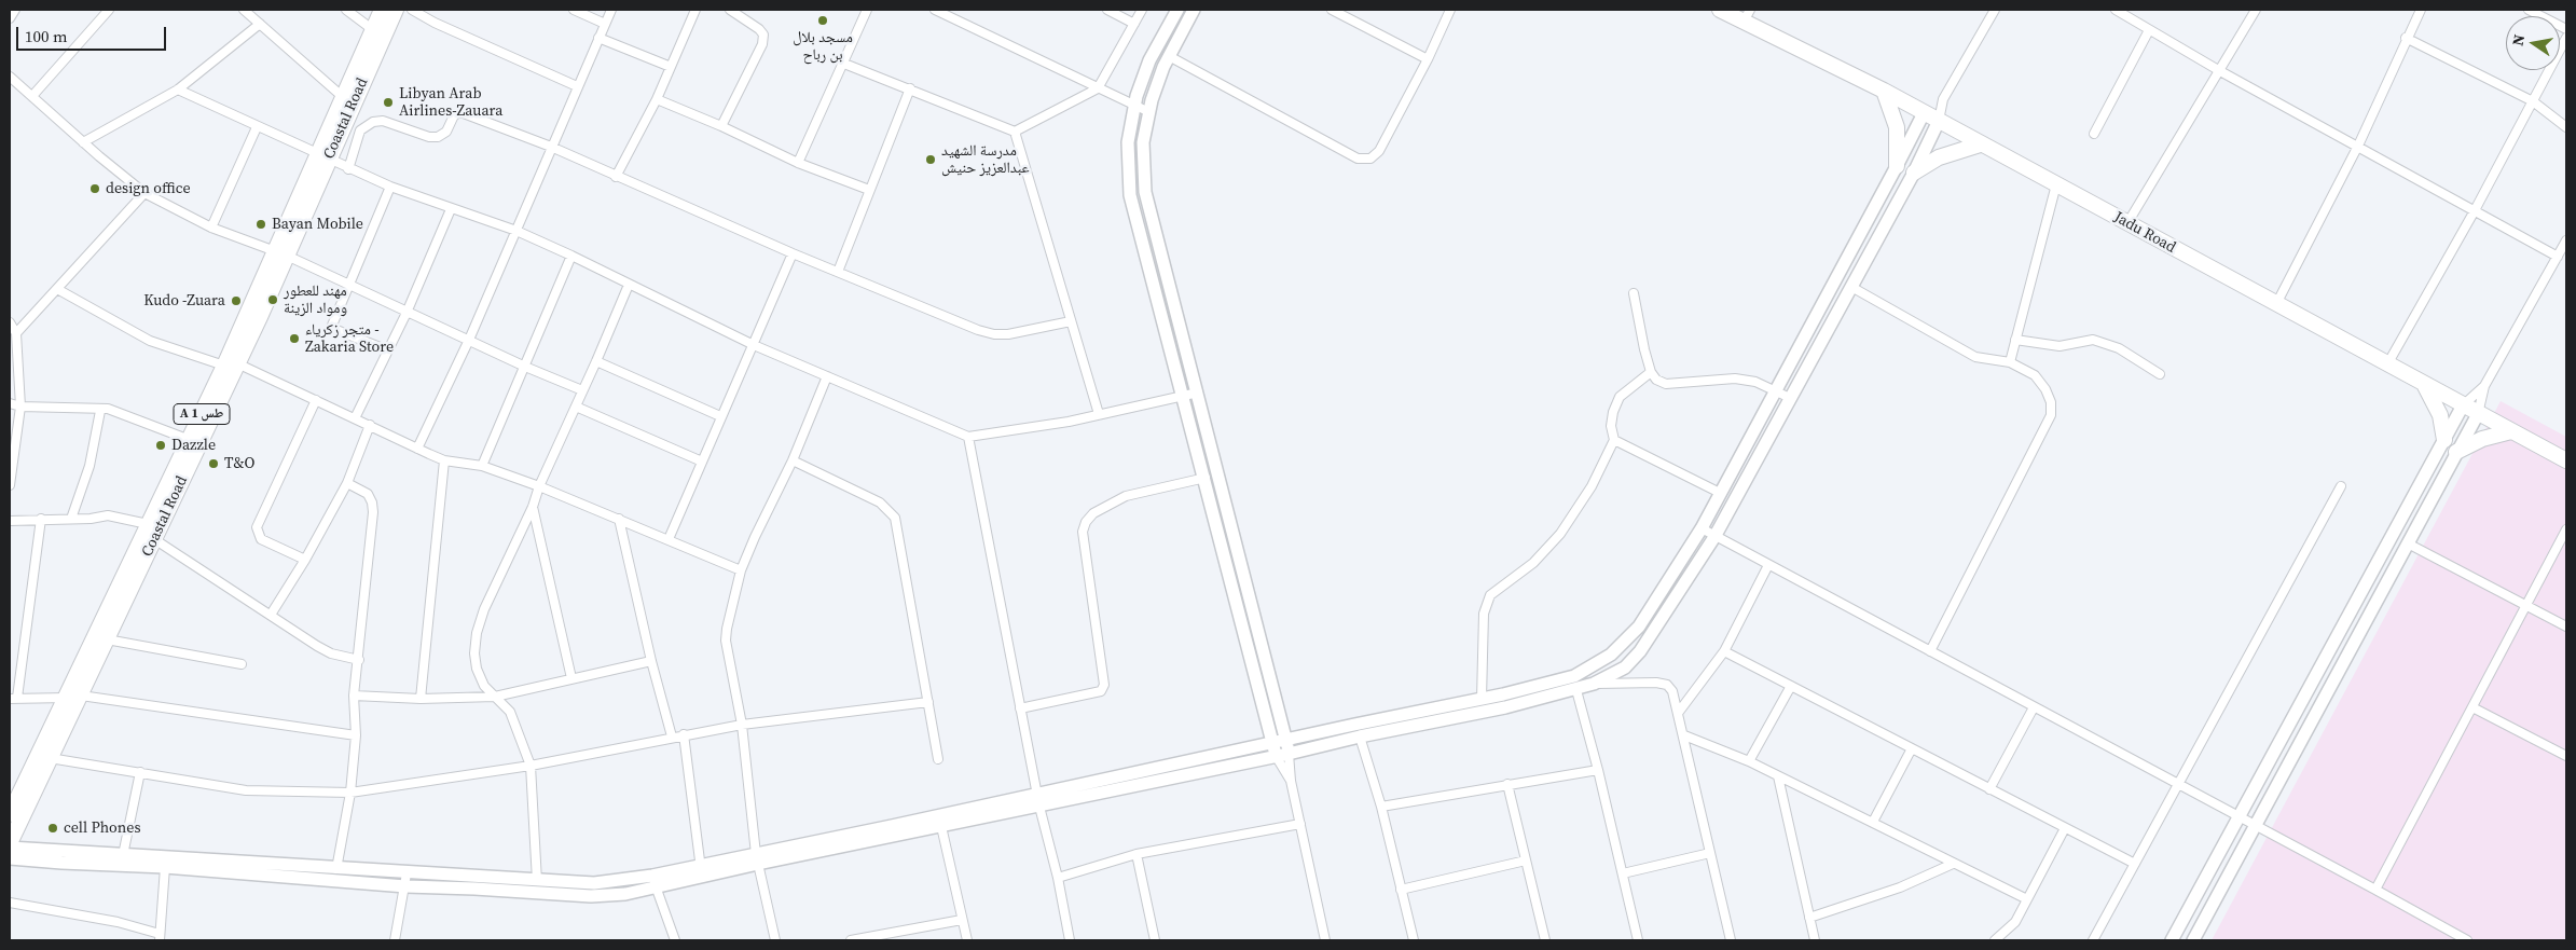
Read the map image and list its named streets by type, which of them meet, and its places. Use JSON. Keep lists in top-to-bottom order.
{
  "streets": {
    "highway": ["Coastal Road", "Jadu Road", "A 1 طس"]
  },
  "places": [
    "مسجد بلال بن رباح",
    "Libyan Arab Airlines-Zauara",
    "مدرسة الشهيد عبدالعزيز حنيش",
    "design office",
    "Bayan Mobile",
    "مهند للعطور ومواد الزينة",
    "Kudo -Zuara",
    "متجر زكرياء - Zakaria Store",
    "Dazzle",
    "T&O",
    "cell Phones"
  ],
  "scale_bar": "100 m",
  "north": "left"
}
